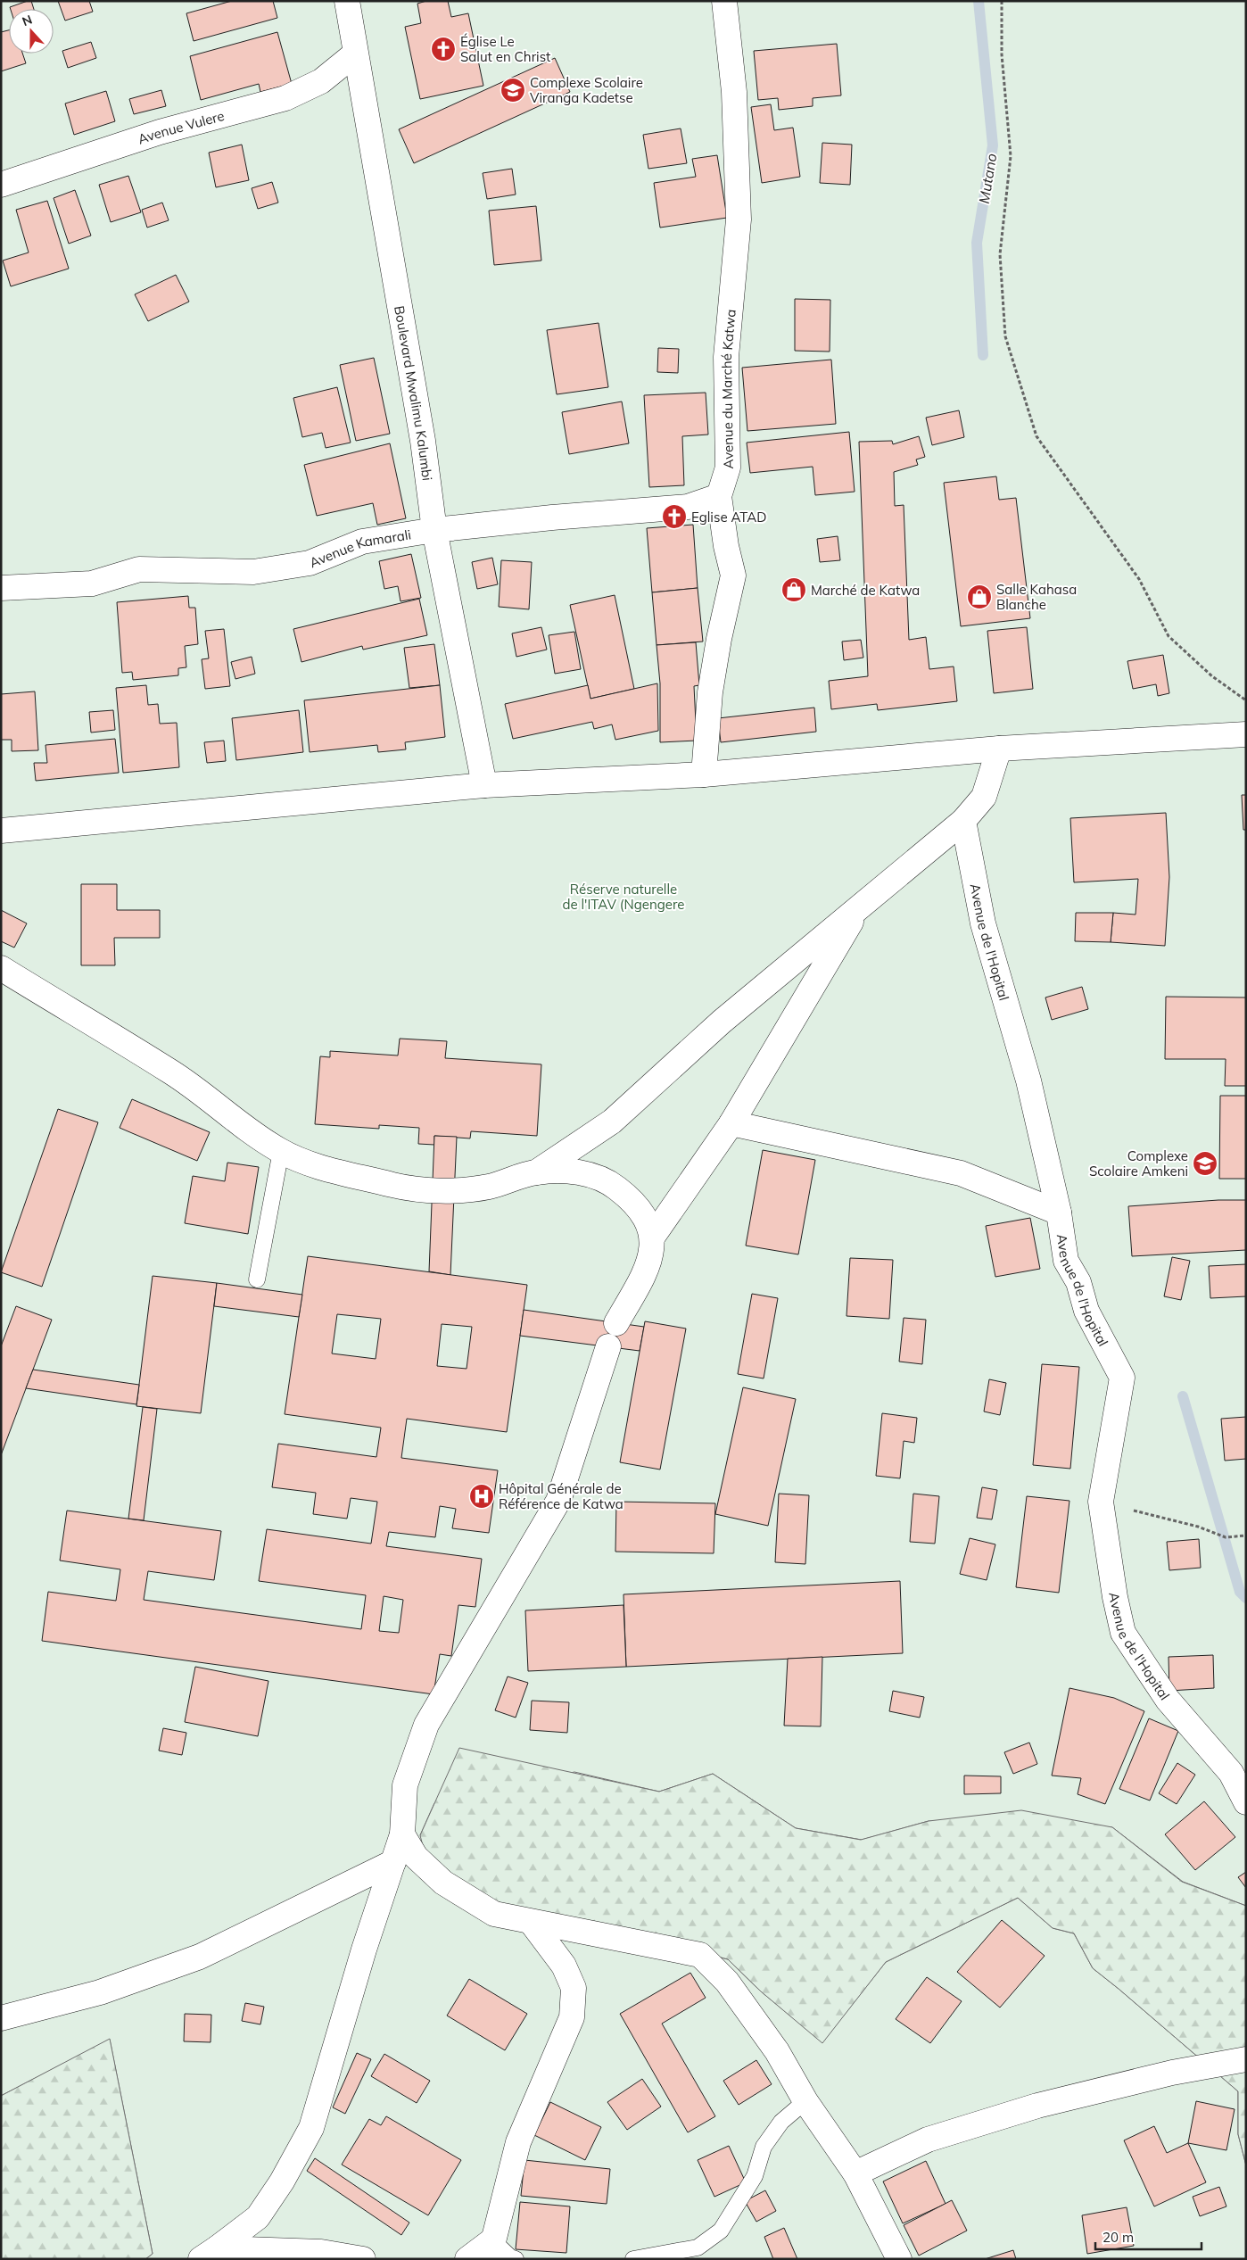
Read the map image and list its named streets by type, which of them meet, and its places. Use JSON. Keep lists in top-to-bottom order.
{
  "streets": {
    "street": [
      "Avenue Vulere",
      "Avenue du Marché Katwa",
      "Boulevard Mwalimu Kalumbi",
      "Avenue Kamarali",
      "Avenue de l'Hopital"
    ]
  },
  "crossings": [
    ["Avenue Vulere", "Boulevard Mwalimu Kalumbi"],
    ["Avenue du Marché Katwa", "Avenue Kamarali"],
    ["Boulevard Mwalimu Kalumbi", "Avenue Kamarali"]
  ],
  "water": ["Mutano"],
  "parks": ["Réserve naturelle de l'ITAV (Ngengere"],
  "places": {
    "church": ["Église Le Salut en Christ", "Eglise ATAD"],
    "school or university": ["Complexe Scolaire Viranga Kadetse", "Complexe Scolaire Amkeni"],
    "shop": ["Marché de Katwa", "Salle Kahasa Blanche"],
    "hospital": ["Hôpital Générale de Référence de Katwa"]
  },
  "scale_bar": "20 m",
  "north": "top"
}
